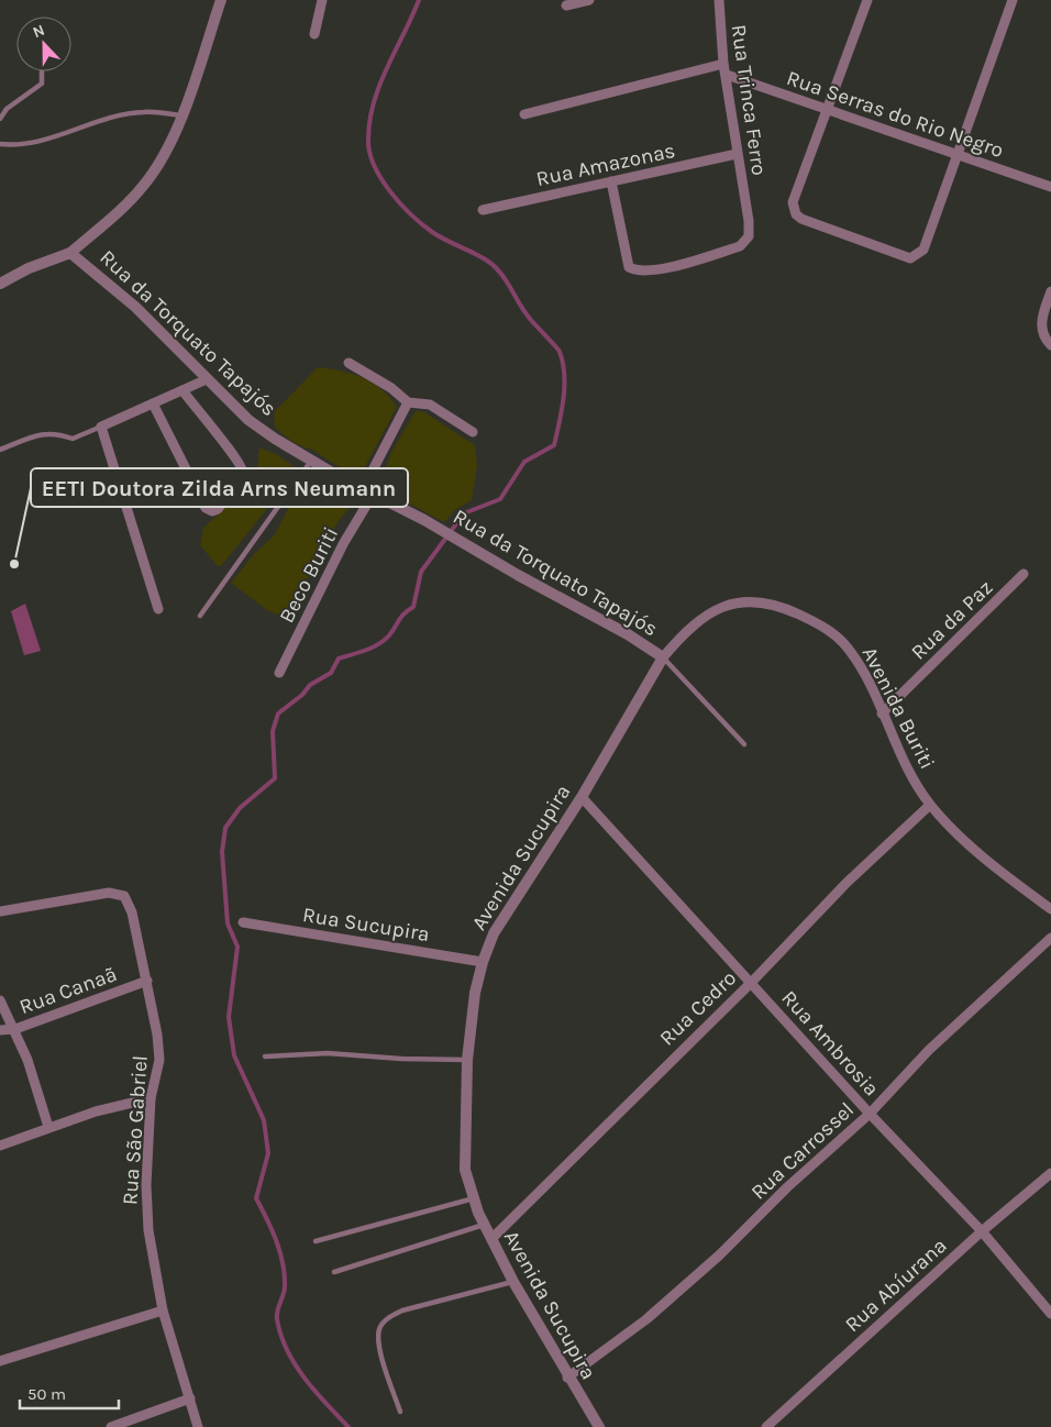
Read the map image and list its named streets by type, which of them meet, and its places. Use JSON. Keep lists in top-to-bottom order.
{
  "streets": {
    "street": [
      "Rua Trinca Ferro",
      "Rua Serras do Rio Negro",
      "Rua Amazonas",
      "Rua da Torquato Tapajós",
      "Beco Buriti",
      "Rua da Paz",
      "Avenida Buriti",
      "Avenida Sucupira",
      "Rua Sucupira",
      "Rua Canaã",
      "Rua Cedro",
      "Rua Ambrosia",
      "Rua São Gabriel",
      "Rua Carrossel",
      "Rua Abíurana"
    ]
  },
  "crossings": [
    ["Rua Trinca Ferro", "Rua Serras do Rio Negro"],
    ["Rua Trinca Ferro", "Rua Amazonas"],
    ["Rua da Torquato Tapajós", "Beco Buriti"],
    ["Rua da Torquato Tapajós", "Avenida Buriti"],
    ["Rua da Torquato Tapajós", "Avenida Sucupira"],
    ["Rua da Paz", "Avenida Buriti"],
    ["Avenida Buriti", "Avenida Sucupira"],
    ["Avenida Buriti", "Rua Cedro"],
    ["Avenida Sucupira", "Rua Sucupira"],
    ["Avenida Sucupira", "Rua Cedro"],
    ["Avenida Sucupira", "Rua Ambrosia"],
    ["Avenida Sucupira", "Rua Carrossel"],
    ["Rua Canaã", "Rua São Gabriel"],
    ["Rua Cedro", "Rua Ambrosia"],
    ["Rua Ambrosia", "Rua Carrossel"],
    ["Rua Ambrosia", "Rua Abíurana"]
  ],
  "places": ["EETI Doutora Zilda Arns Neumann"],
  "scale_bar": "50 m",
  "north": "top"
}
